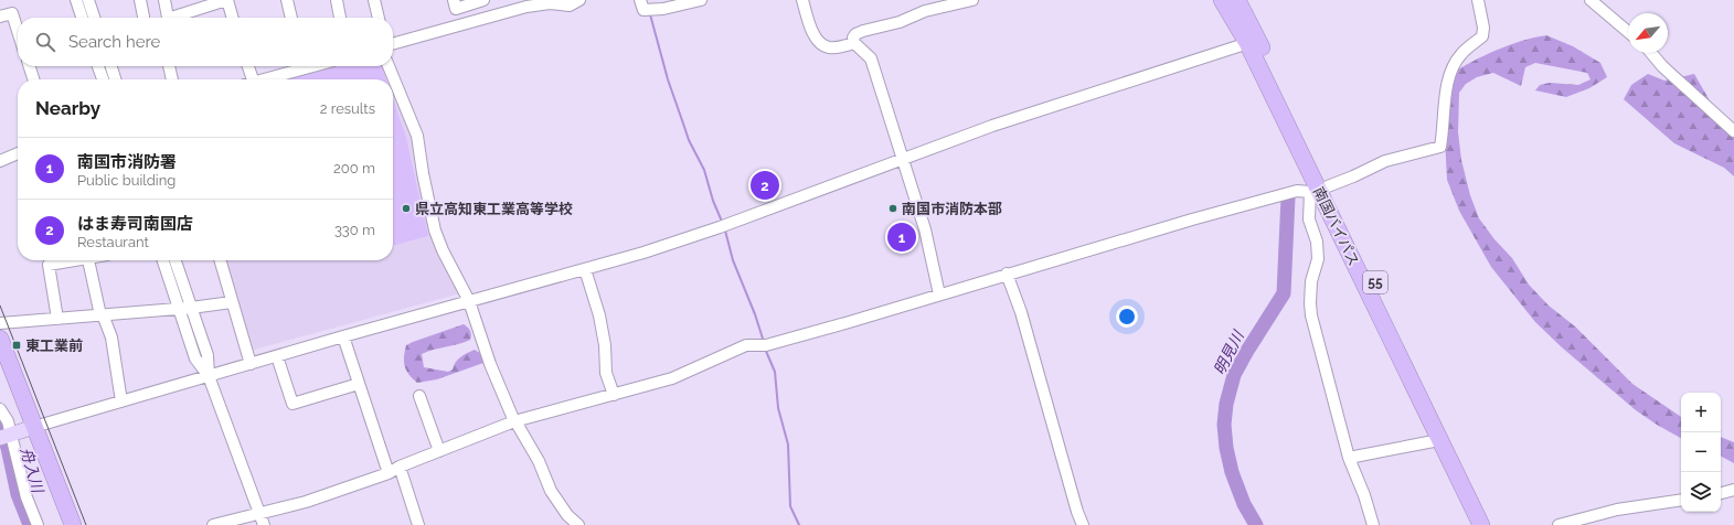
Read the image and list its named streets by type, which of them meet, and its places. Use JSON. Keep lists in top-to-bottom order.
{
  "streets": {
    "highway": ["南国バイパス", "55"]
  },
  "water": ["明見川", "舟入川"],
  "places": {
    "other": ["県立高知東工業高等学校", "南国市消防本部"],
    "transit": ["東工業前"]
  },
  "north": "bottom left",
  "page": {
    "search": "Search here",
    "heading": ["Nearby", "2 results"],
    "list": [
      {
        "mark": "1",
        "name": "南国市消防署",
        "note": "Public building",
        "value": "200 m"
      },
      {
        "mark": "2",
        "name": "はま寿司南国店",
        "note": "Restaurant",
        "value": "330 m"
      }
    ],
    "pins": ["2", "1"],
    "map_buttons": ["+", "−"]
  }
}
